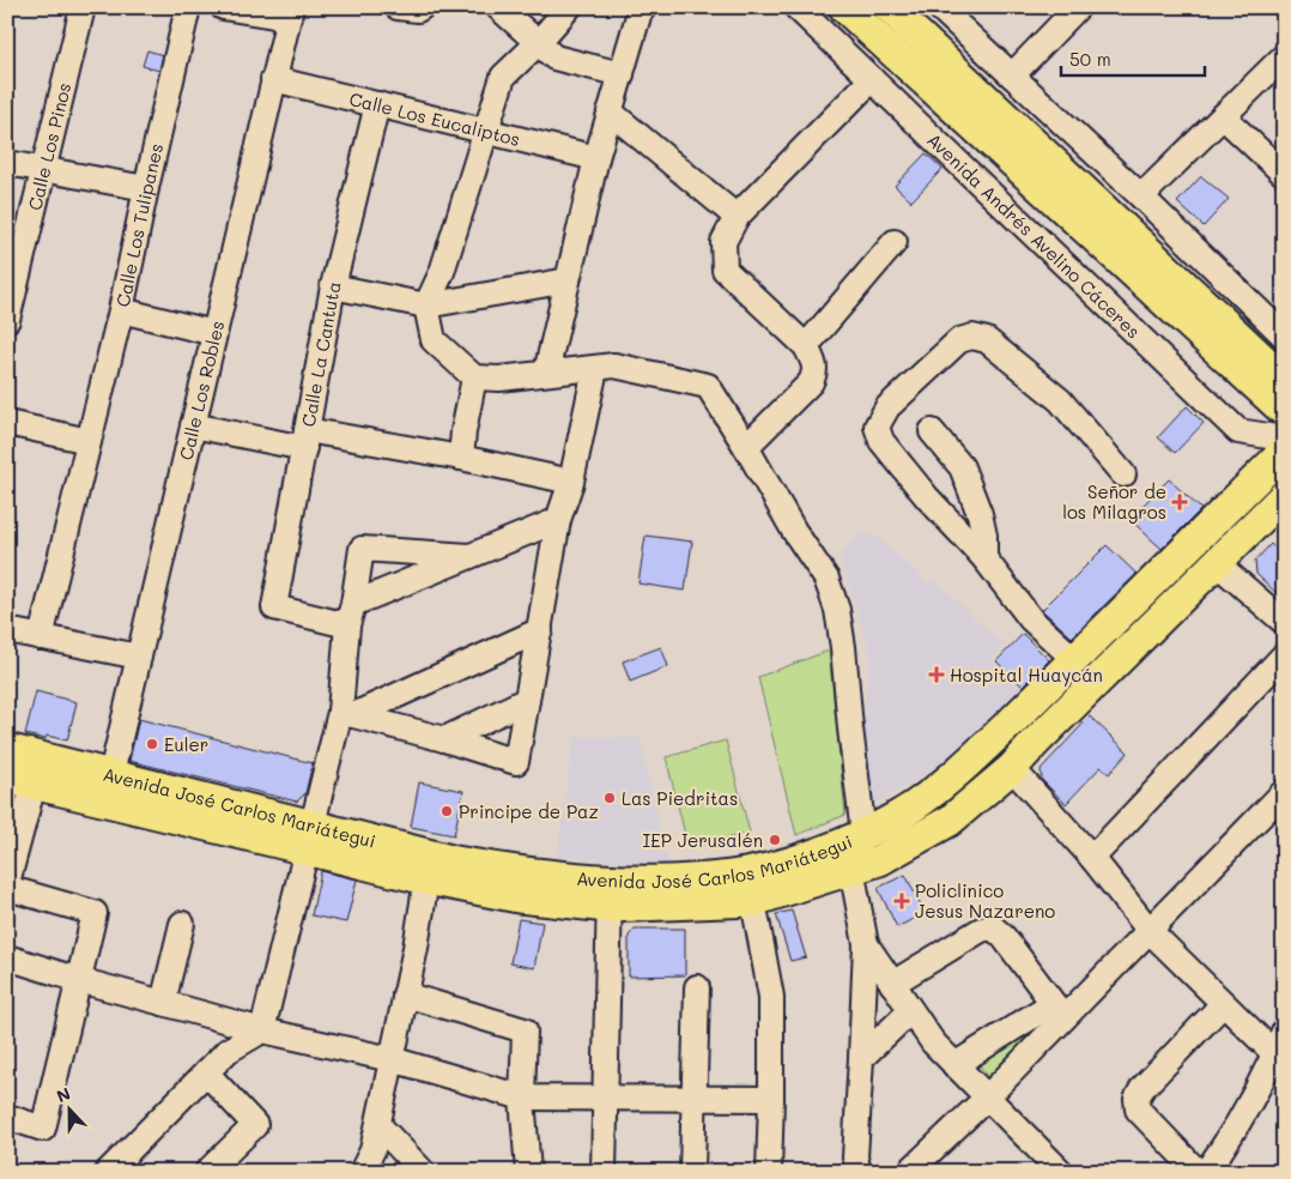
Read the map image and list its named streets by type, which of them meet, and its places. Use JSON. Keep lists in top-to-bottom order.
{
  "streets": {
    "main road": ["Avenida Andrés Avelino Cáceres", "Avenida José Carlos Mariátegui"],
    "street": [
      "Calle Los Eucaliptos",
      "Calle Los Pinos",
      "Calle Los Tulipanes",
      "Calle La Cantuta",
      "Calle Los Robles"
    ]
  },
  "crossings": [
    ["Calle Los Eucaliptos", "Calle La Cantuta"],
    ["Calle Los Eucaliptos", "Calle Los Robles"],
    ["Calle Los Robles", "Avenida José Carlos Mariátegui"]
  ],
  "places": {
    "health": ["Señor de los Milagros", "Hospital Huaycán", "Policlinico Jesus Nazareno"],
    "other": [
      "Euler",
      "Las Piedritas",
      "Principe de Paz",
      "IEP Jerusalén"
    ]
  },
  "scale_bar": "50 m",
  "north": "top"
}
